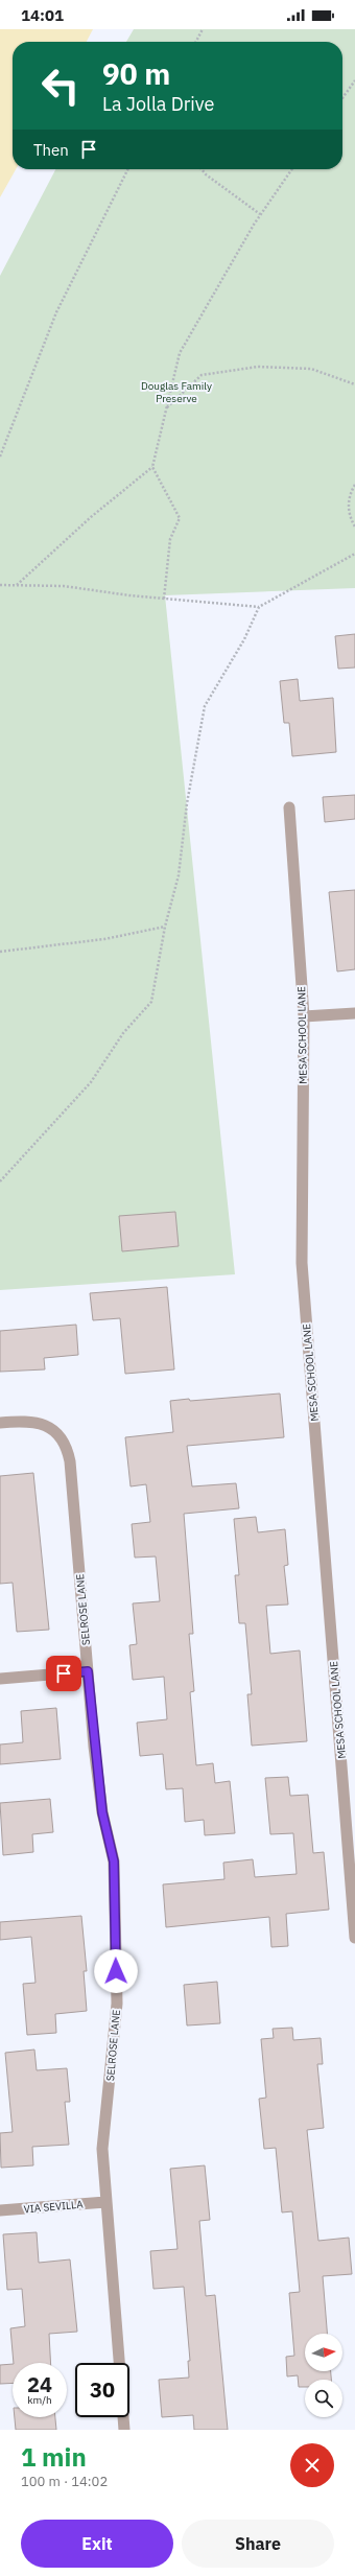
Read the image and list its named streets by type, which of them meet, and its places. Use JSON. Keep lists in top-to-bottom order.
{
  "streets": {
    "street": ["MESA SCHOOL LANE", "SELROSE LANE", "VIA SEVILLA"]
  },
  "crossings": [
    ["SELROSE LANE", "VIA SEVILLA"]
  ],
  "parks": ["Douglas Family Preserve"],
  "north": "right",
  "page": {
    "status": "14:01",
    "turn": ["90 m", "La Jolla Drive"],
    "then": "Then",
    "speed": "24 km/h",
    "limit": "30",
    "heading": ["1 min", "100 m · 14:02"],
    "buttons": ["Exit", "Share"]
  }
}
